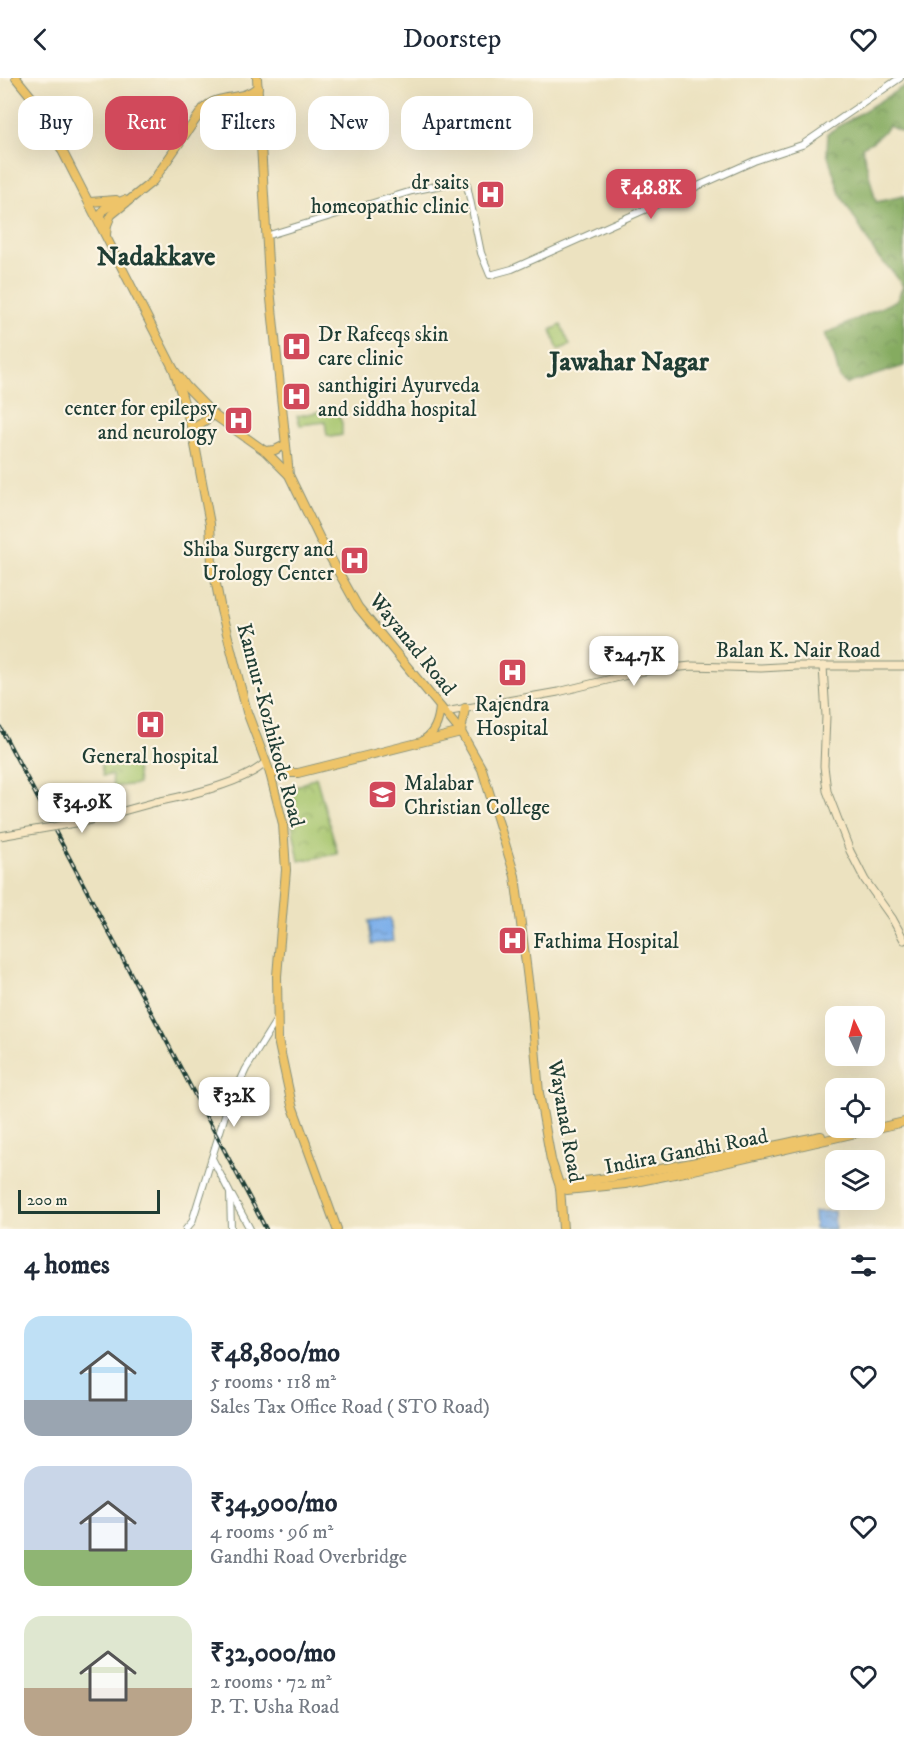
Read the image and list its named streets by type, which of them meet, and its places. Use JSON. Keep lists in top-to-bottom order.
{
  "streets": {
    "main road": [
      "Wayanad Road",
      "Balan K. Nair Road",
      "Kannur-Kozhikode Road",
      "Indira Gandhi Road"
    ]
  },
  "crossings": [
    ["Wayanad Road", "Balan K. Nair Road"],
    ["Wayanad Road", "Indira Gandhi Road"]
  ],
  "districts": ["Nadakkave", "Jawahar Nagar"],
  "places": {
    "hospital": [
      "dr saits homeopathic clinic",
      "Dr Rafeeqs skin care clinic",
      "santhigiri Ayurveda and siddha hospital",
      "center for epilepsy and neurology",
      "Shiba Surgery and Urology Center",
      "Rajendra Hospital",
      "General hospital",
      "Fathima Hospital"
    ],
    "school or university": ["Malabar Christian College"]
  },
  "scale_bar": "200 m",
  "north": "top",
  "page": {
    "header": "Doorstep",
    "chip": [
      "Buy",
      "Rent",
      "Filters",
      "New",
      "Apartment"
    ],
    "price": [
      "₹48.8K",
      "₹24.7K",
      "₹34.9K",
      "₹32K"
    ],
    "scale": "200 m",
    "heading": "4 homes",
    "list": [
      {
        "name": "₹48,800/mo",
        "note": "5 rooms · 118 m² · Sales Tax Office Road ( STO Road)"
      },
      {
        "name": "₹34,900/mo",
        "note": "4 rooms · 96 m² · Gandhi Road Overbridge"
      },
      {
        "name": "₹32,000/mo",
        "note": "2 rooms · 72 m² · P. T. Usha Road"
      }
    ]
  }
}
